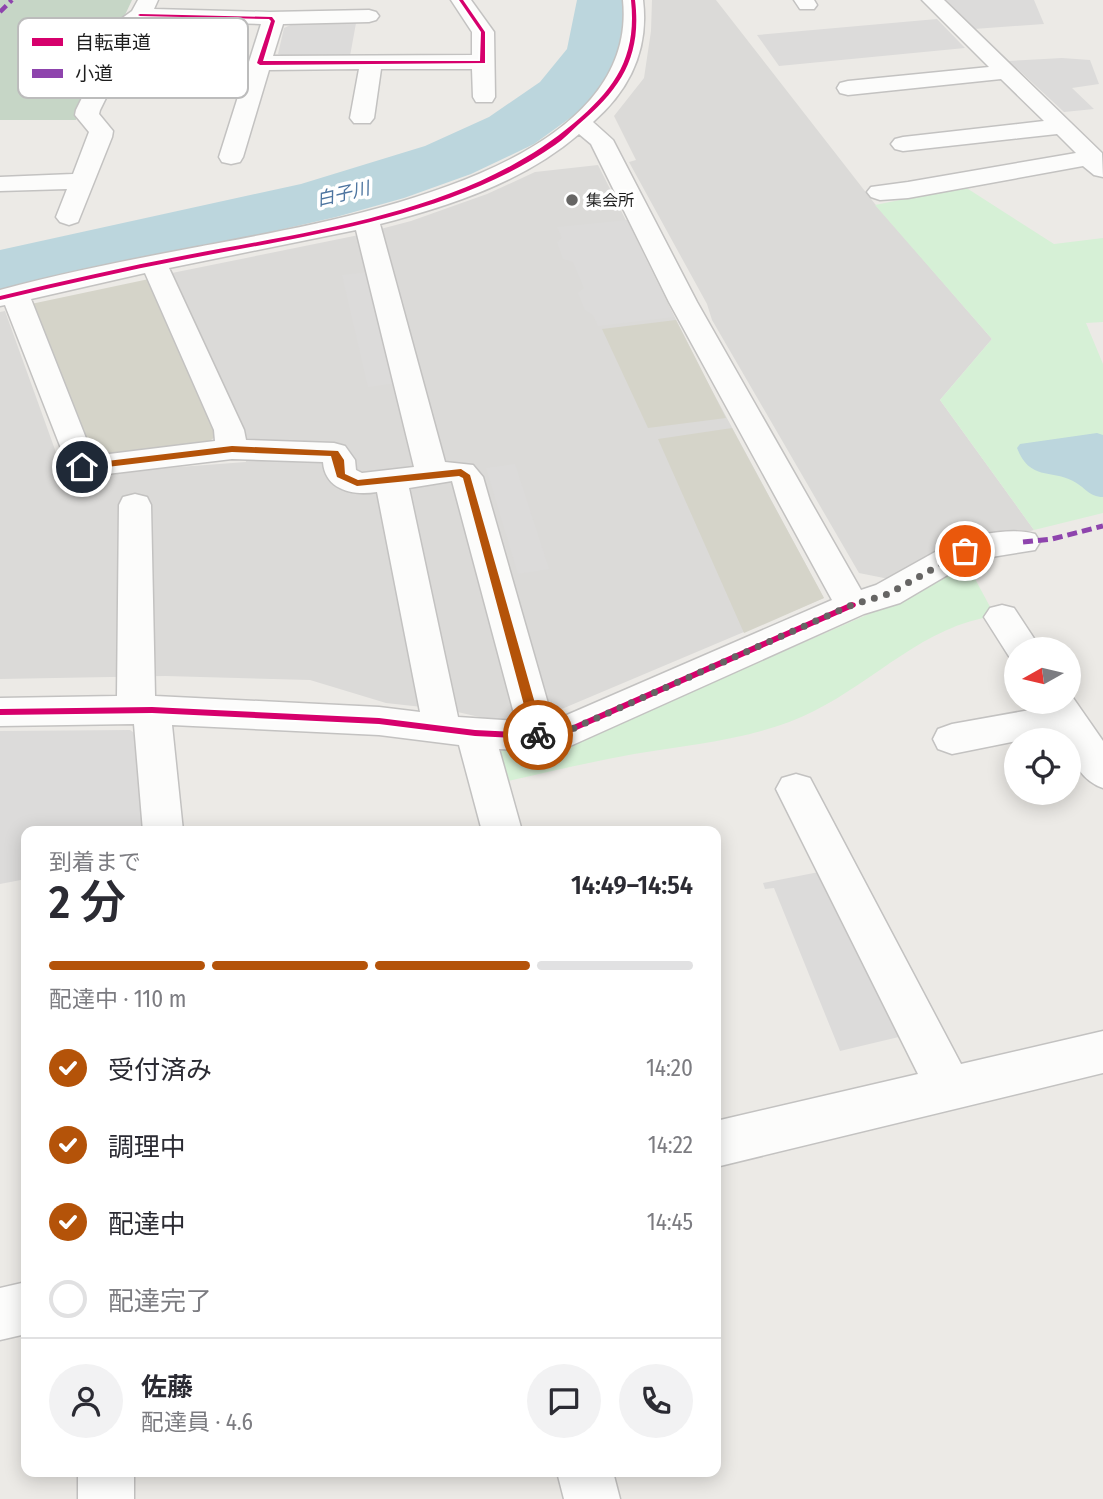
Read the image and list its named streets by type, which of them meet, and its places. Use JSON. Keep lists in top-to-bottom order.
{
  "water": ["白子川"],
  "places": ["集会所"],
  "legend": ["自転車道", "小道"],
  "north": "left",
  "page": {
    "heading": ["2 分", "到着まで", "14:49–14:54"],
    "panel": ["佐藤", "配達員 · 4.6"],
    "bar": "配達中 · 110 m",
    "list": [
      ["受付済み", "14:20"],
      ["調理中", "14:22"],
      ["配達中", "14:45"],
      "配達完了"
    ]
  }
}
